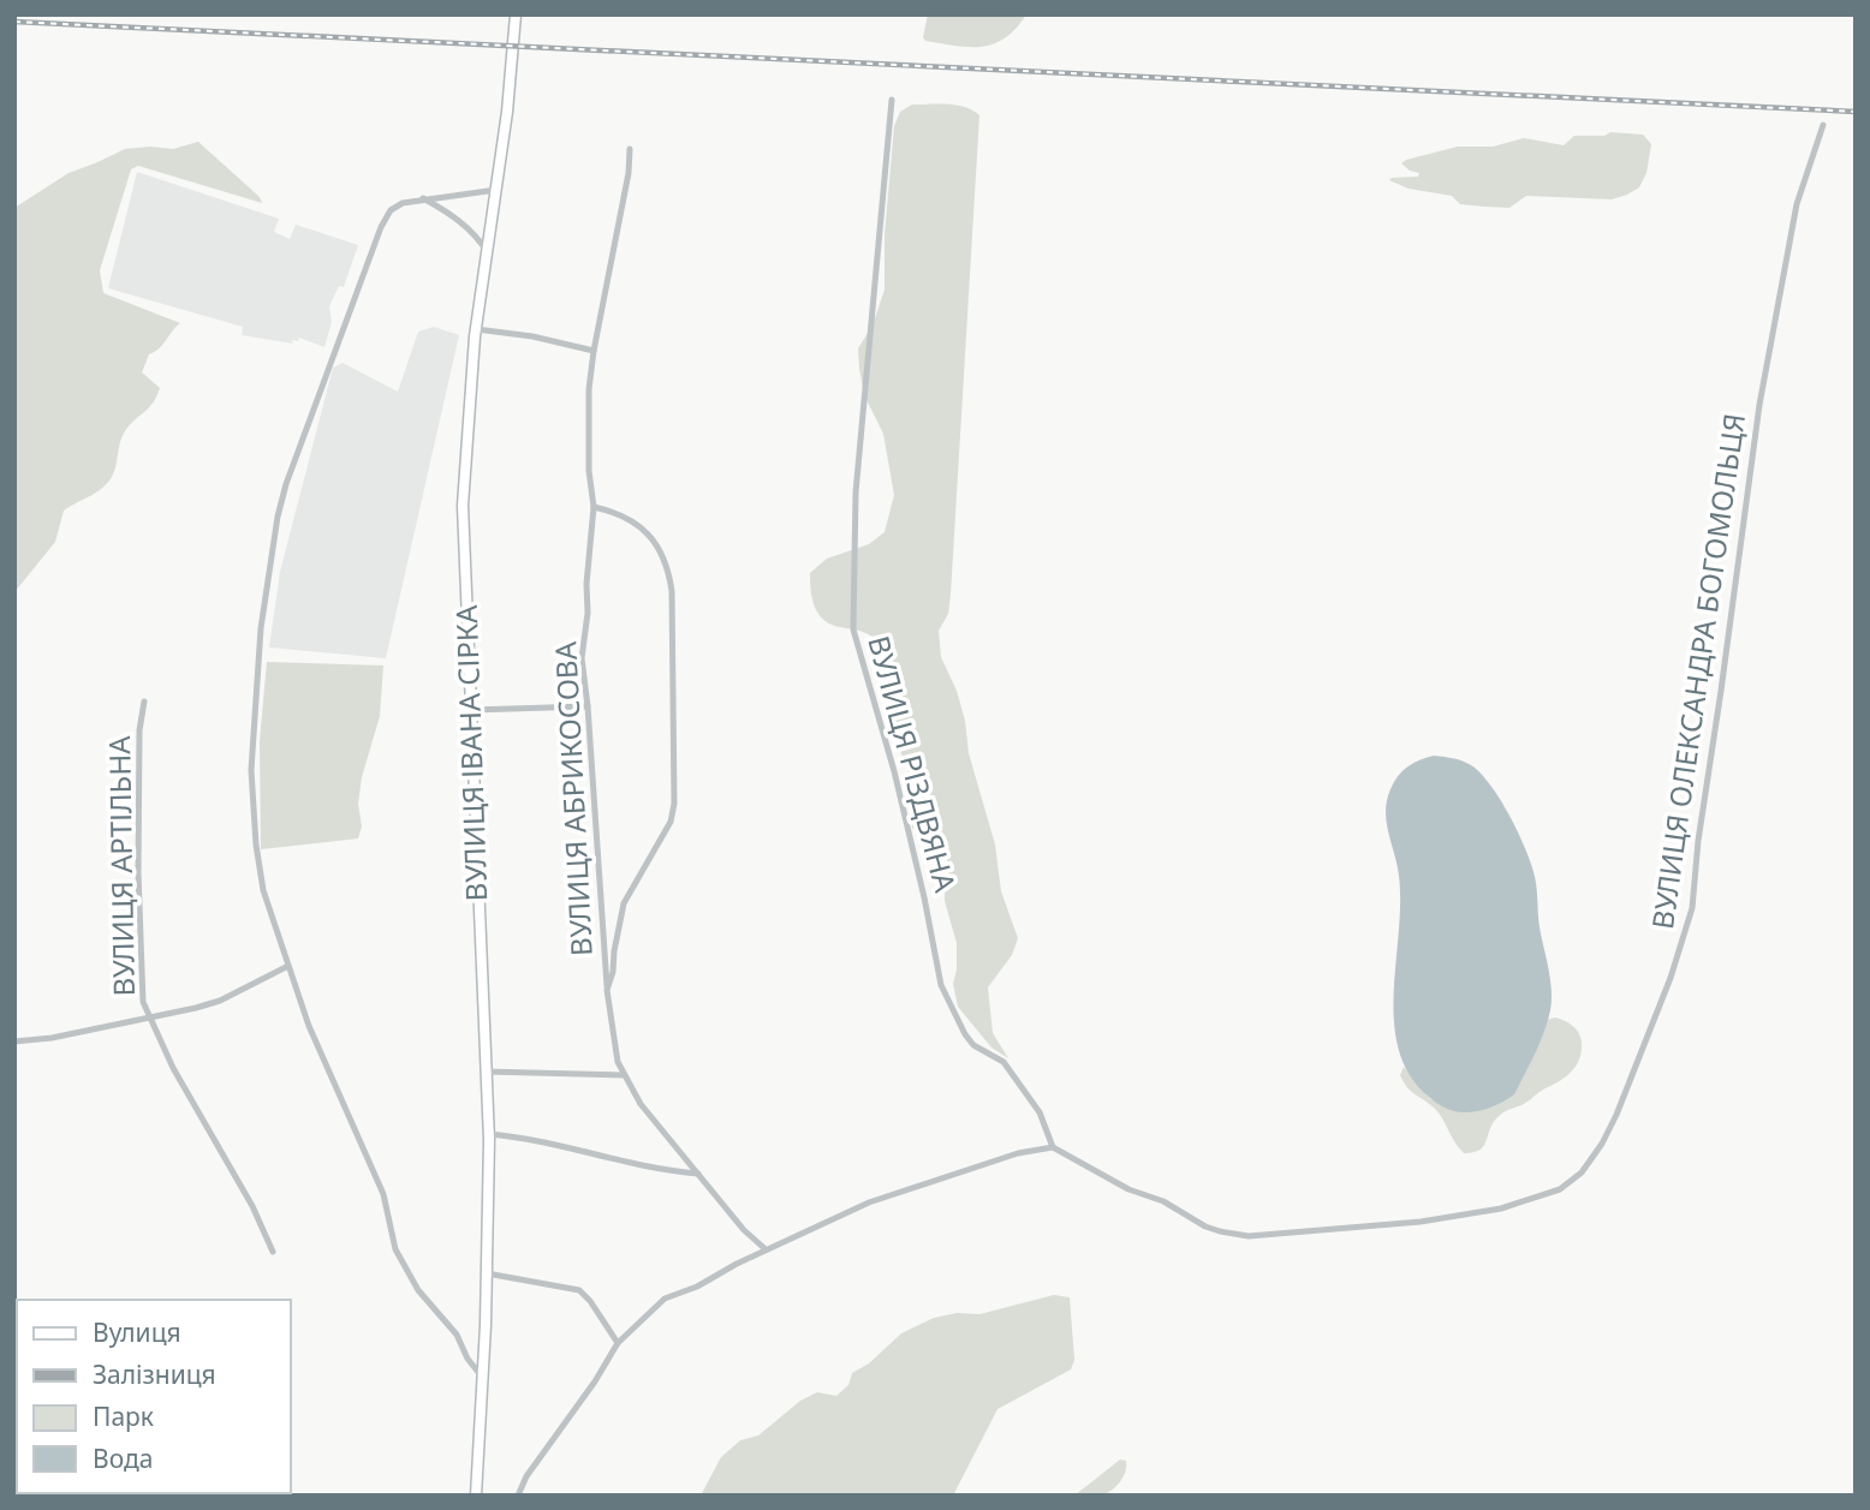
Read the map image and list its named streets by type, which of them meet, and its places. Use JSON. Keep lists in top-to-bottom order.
{
  "streets": {
    "street": [
      "ВУЛИЦЯ ОЛЕКСАНДРА БОГОМОЛЬЦЯ",
      "ВУЛИЦЯ ІВАНА СІРКА",
      "ВУЛИЦЯ РІЗДВЯНА",
      "ВУЛИЦЯ АБРИКОСОВА",
      "ВУЛИЦЯ АРТІЛЬНА"
    ]
  },
  "crossings": [
    ["ВУЛИЦЯ ОЛЕКСАНДРА БОГОМОЛЬЦЯ", "ВУЛИЦЯ РІЗДВЯНА"]
  ],
  "legend": [
    "Вулиця",
    "Залізниця",
    "Парк",
    "Вода"
  ]
}
